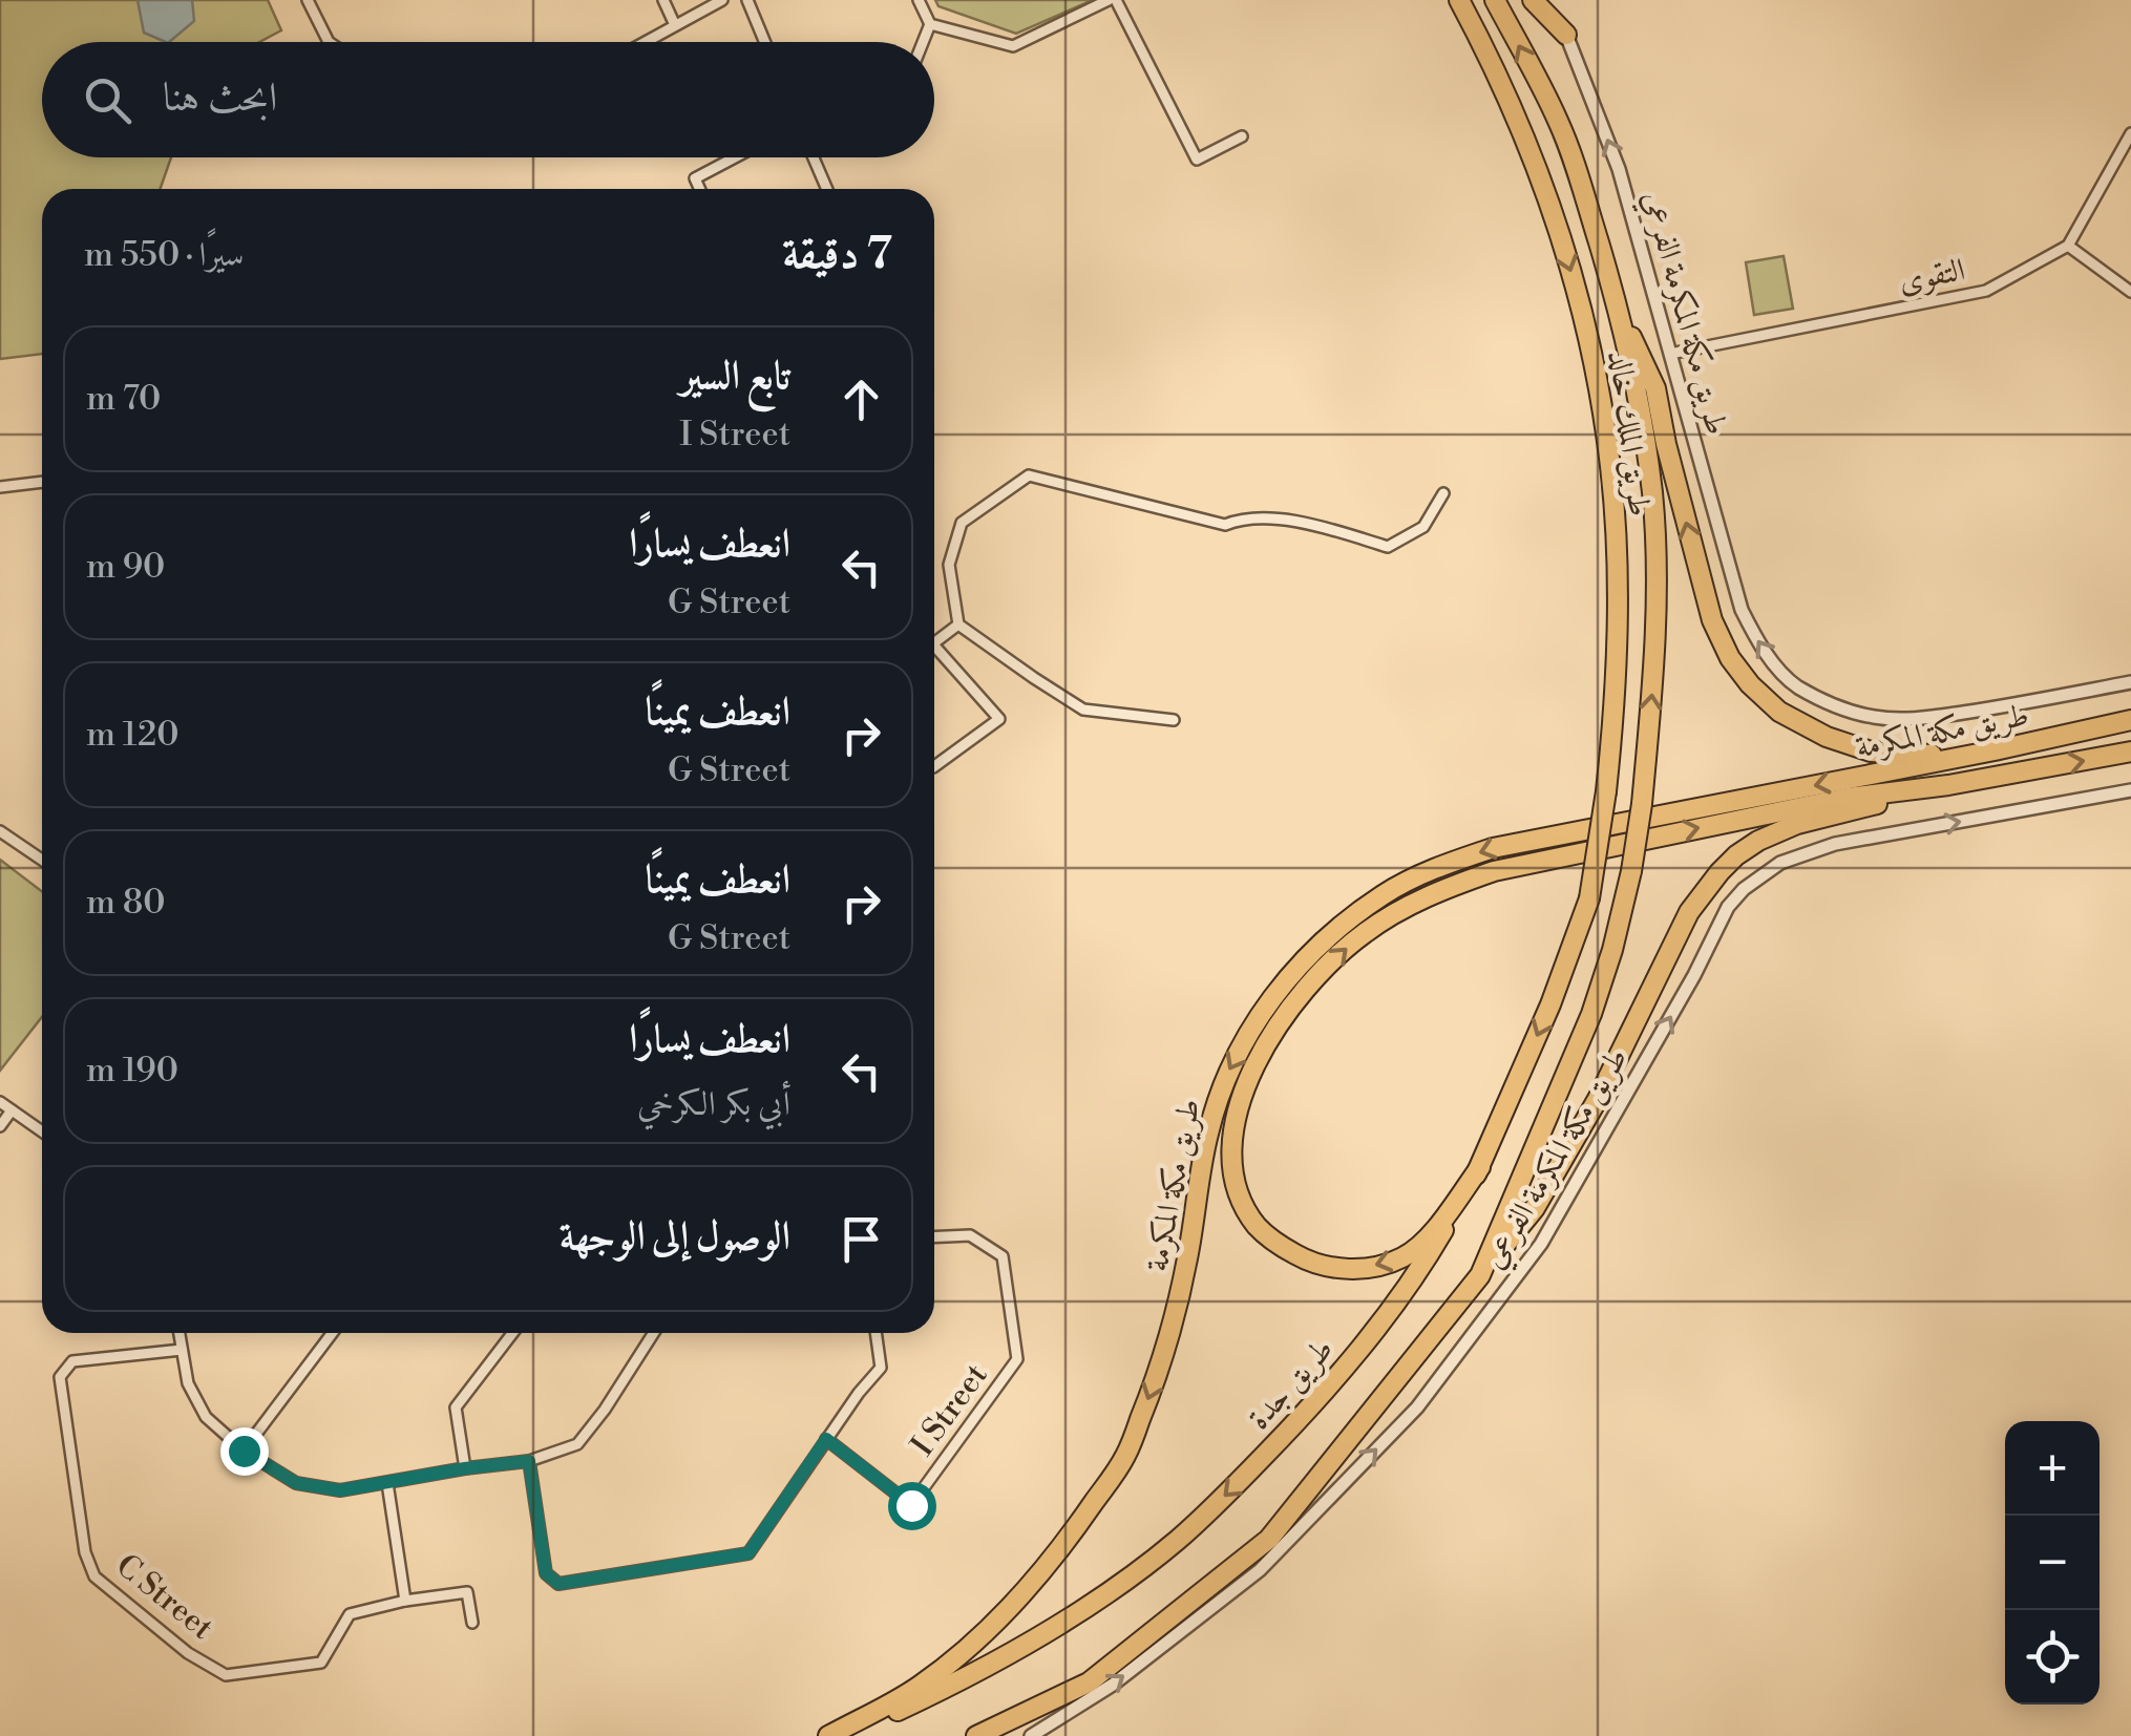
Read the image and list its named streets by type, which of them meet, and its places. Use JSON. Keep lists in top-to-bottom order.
{
  "streets": {
    "highway": ["طريق الملك خالد", "طريق مكة المكرمة", "طريق جدة"],
    "street": [
      "التقوى",
      "طريق مكة المكرمة الفرعي",
      "I Street",
      "C Street"
    ]
  },
  "crossings": [
    ["التقوى", "طريق مكة المكرمة الفرعي"],
    ["طريق الملك خالد", "طريق جدة"],
    ["طريق مكة المكرمة", "طريق جدة"]
  ],
  "page": {
    "search": "ابحث هنا",
    "heading": ["7 دقيقة", "سيرًا · 550 m"],
    "list": [
      ["تابع السير", "I Street", "70 m"],
      ["انعطف يسارًا", "G Street", "90 m"],
      ["انعطف يمينًا", "G Street", "120 m"],
      ["انعطف يمينًا", "G Street", "80 m"],
      ["انعطف يسارًا", "أبي بكر الكرخي", "190 m"],
      "الوصول إلى الوجهة"
    ],
    "map_buttons": ["+", "−"]
  }
}
